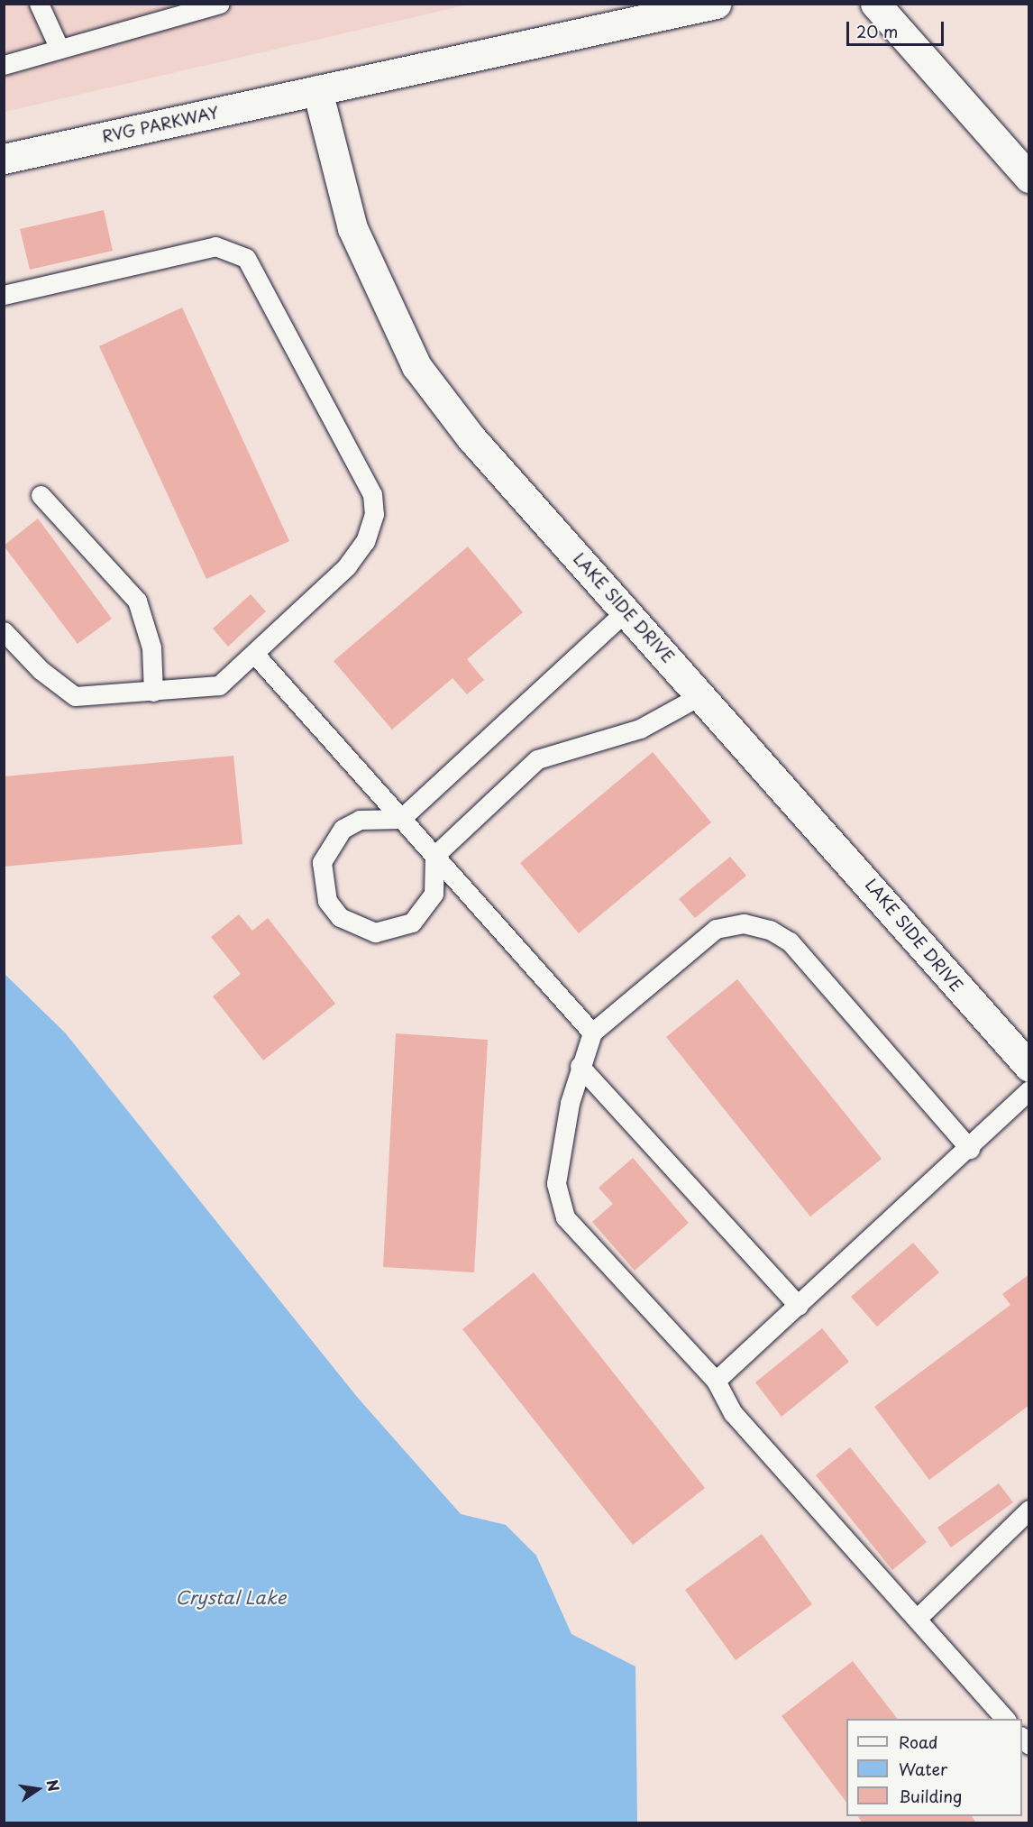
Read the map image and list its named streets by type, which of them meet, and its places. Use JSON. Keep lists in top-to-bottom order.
{
  "streets": {
    "street": ["RVG PARKWAY", "LAKE SIDE DRIVE"]
  },
  "crossings": [
    ["RVG PARKWAY", "LAKE SIDE DRIVE"]
  ],
  "water": ["Crystal Lake"],
  "legend": ["Road", "Water", "Building"],
  "scale_bar": "20 m",
  "north": "right"
}
